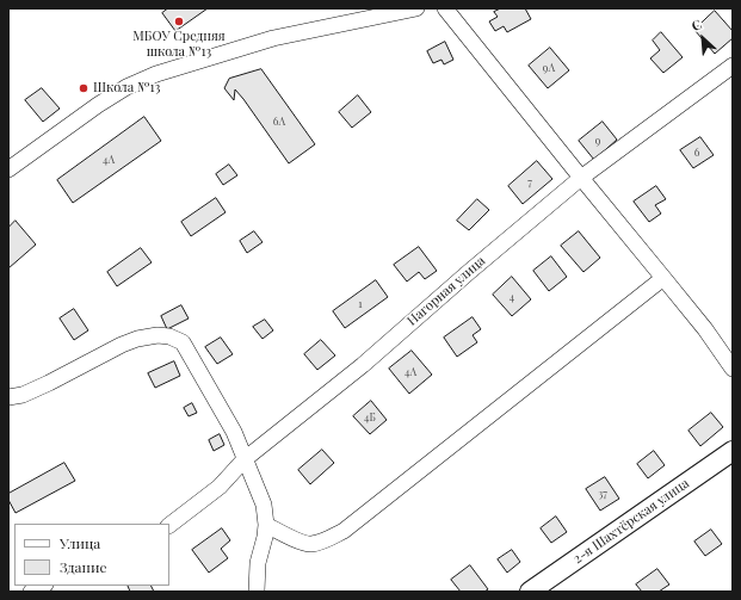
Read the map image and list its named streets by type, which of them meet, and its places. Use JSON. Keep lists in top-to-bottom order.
{
  "streets": {
    "main road": ["2-я Шахтёрская улица"],
    "street": ["Нагорная улица"]
  },
  "places": ["МБОУ Средняя школа №13", "Школа №13"],
  "house_numbers": [
    "9А",
    "6А",
    "9",
    "6",
    "4А",
    "7",
    "4",
    "1",
    "4А",
    "4Б",
    "37"
  ],
  "legend": ["Улица", "Здание"],
  "north": "top left"
}
